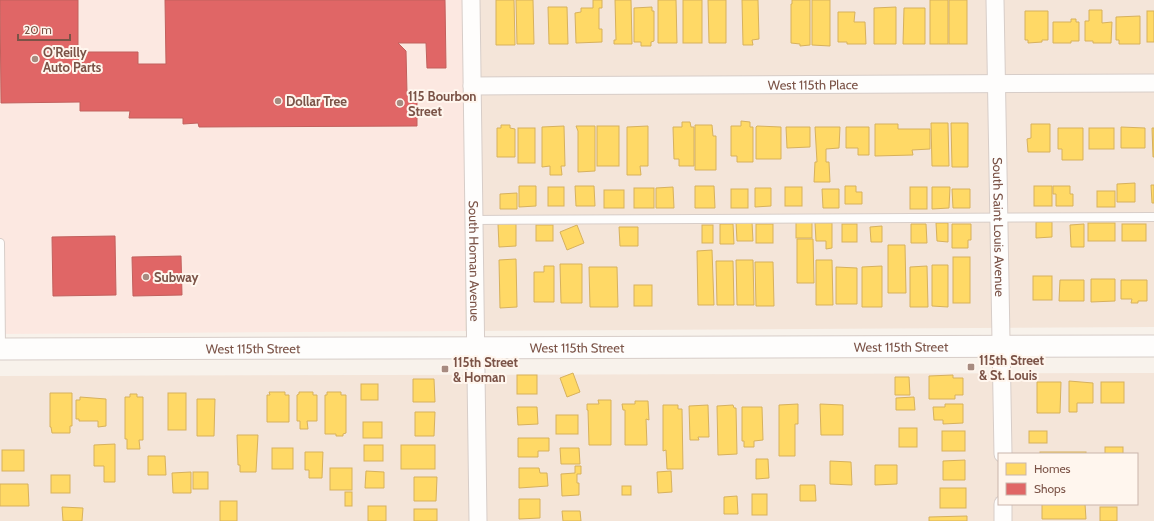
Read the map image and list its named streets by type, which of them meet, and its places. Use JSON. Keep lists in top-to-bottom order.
{
  "streets": {
    "street": [
      "West 115th Place",
      "South Saint Louis Avenue",
      "South Homan Avenue",
      "West 115th Street"
    ]
  },
  "crossings": [
    ["West 115th Place", "South Saint Louis Avenue"],
    ["West 115th Place", "South Homan Avenue"],
    ["South Saint Louis Avenue", "West 115th Street"],
    ["South Homan Avenue", "West 115th Street"]
  ],
  "places": {
    "other": [
      "O'Reilly Auto Parts",
      "Dollar Tree",
      "115 Bourbon Street",
      "Subway"
    ],
    "transit": ["115th Street & St. Louis", "115th Street & Homan"]
  },
  "legend": ["Homes", "Shops"],
  "scale_bar": "20 m"
}
